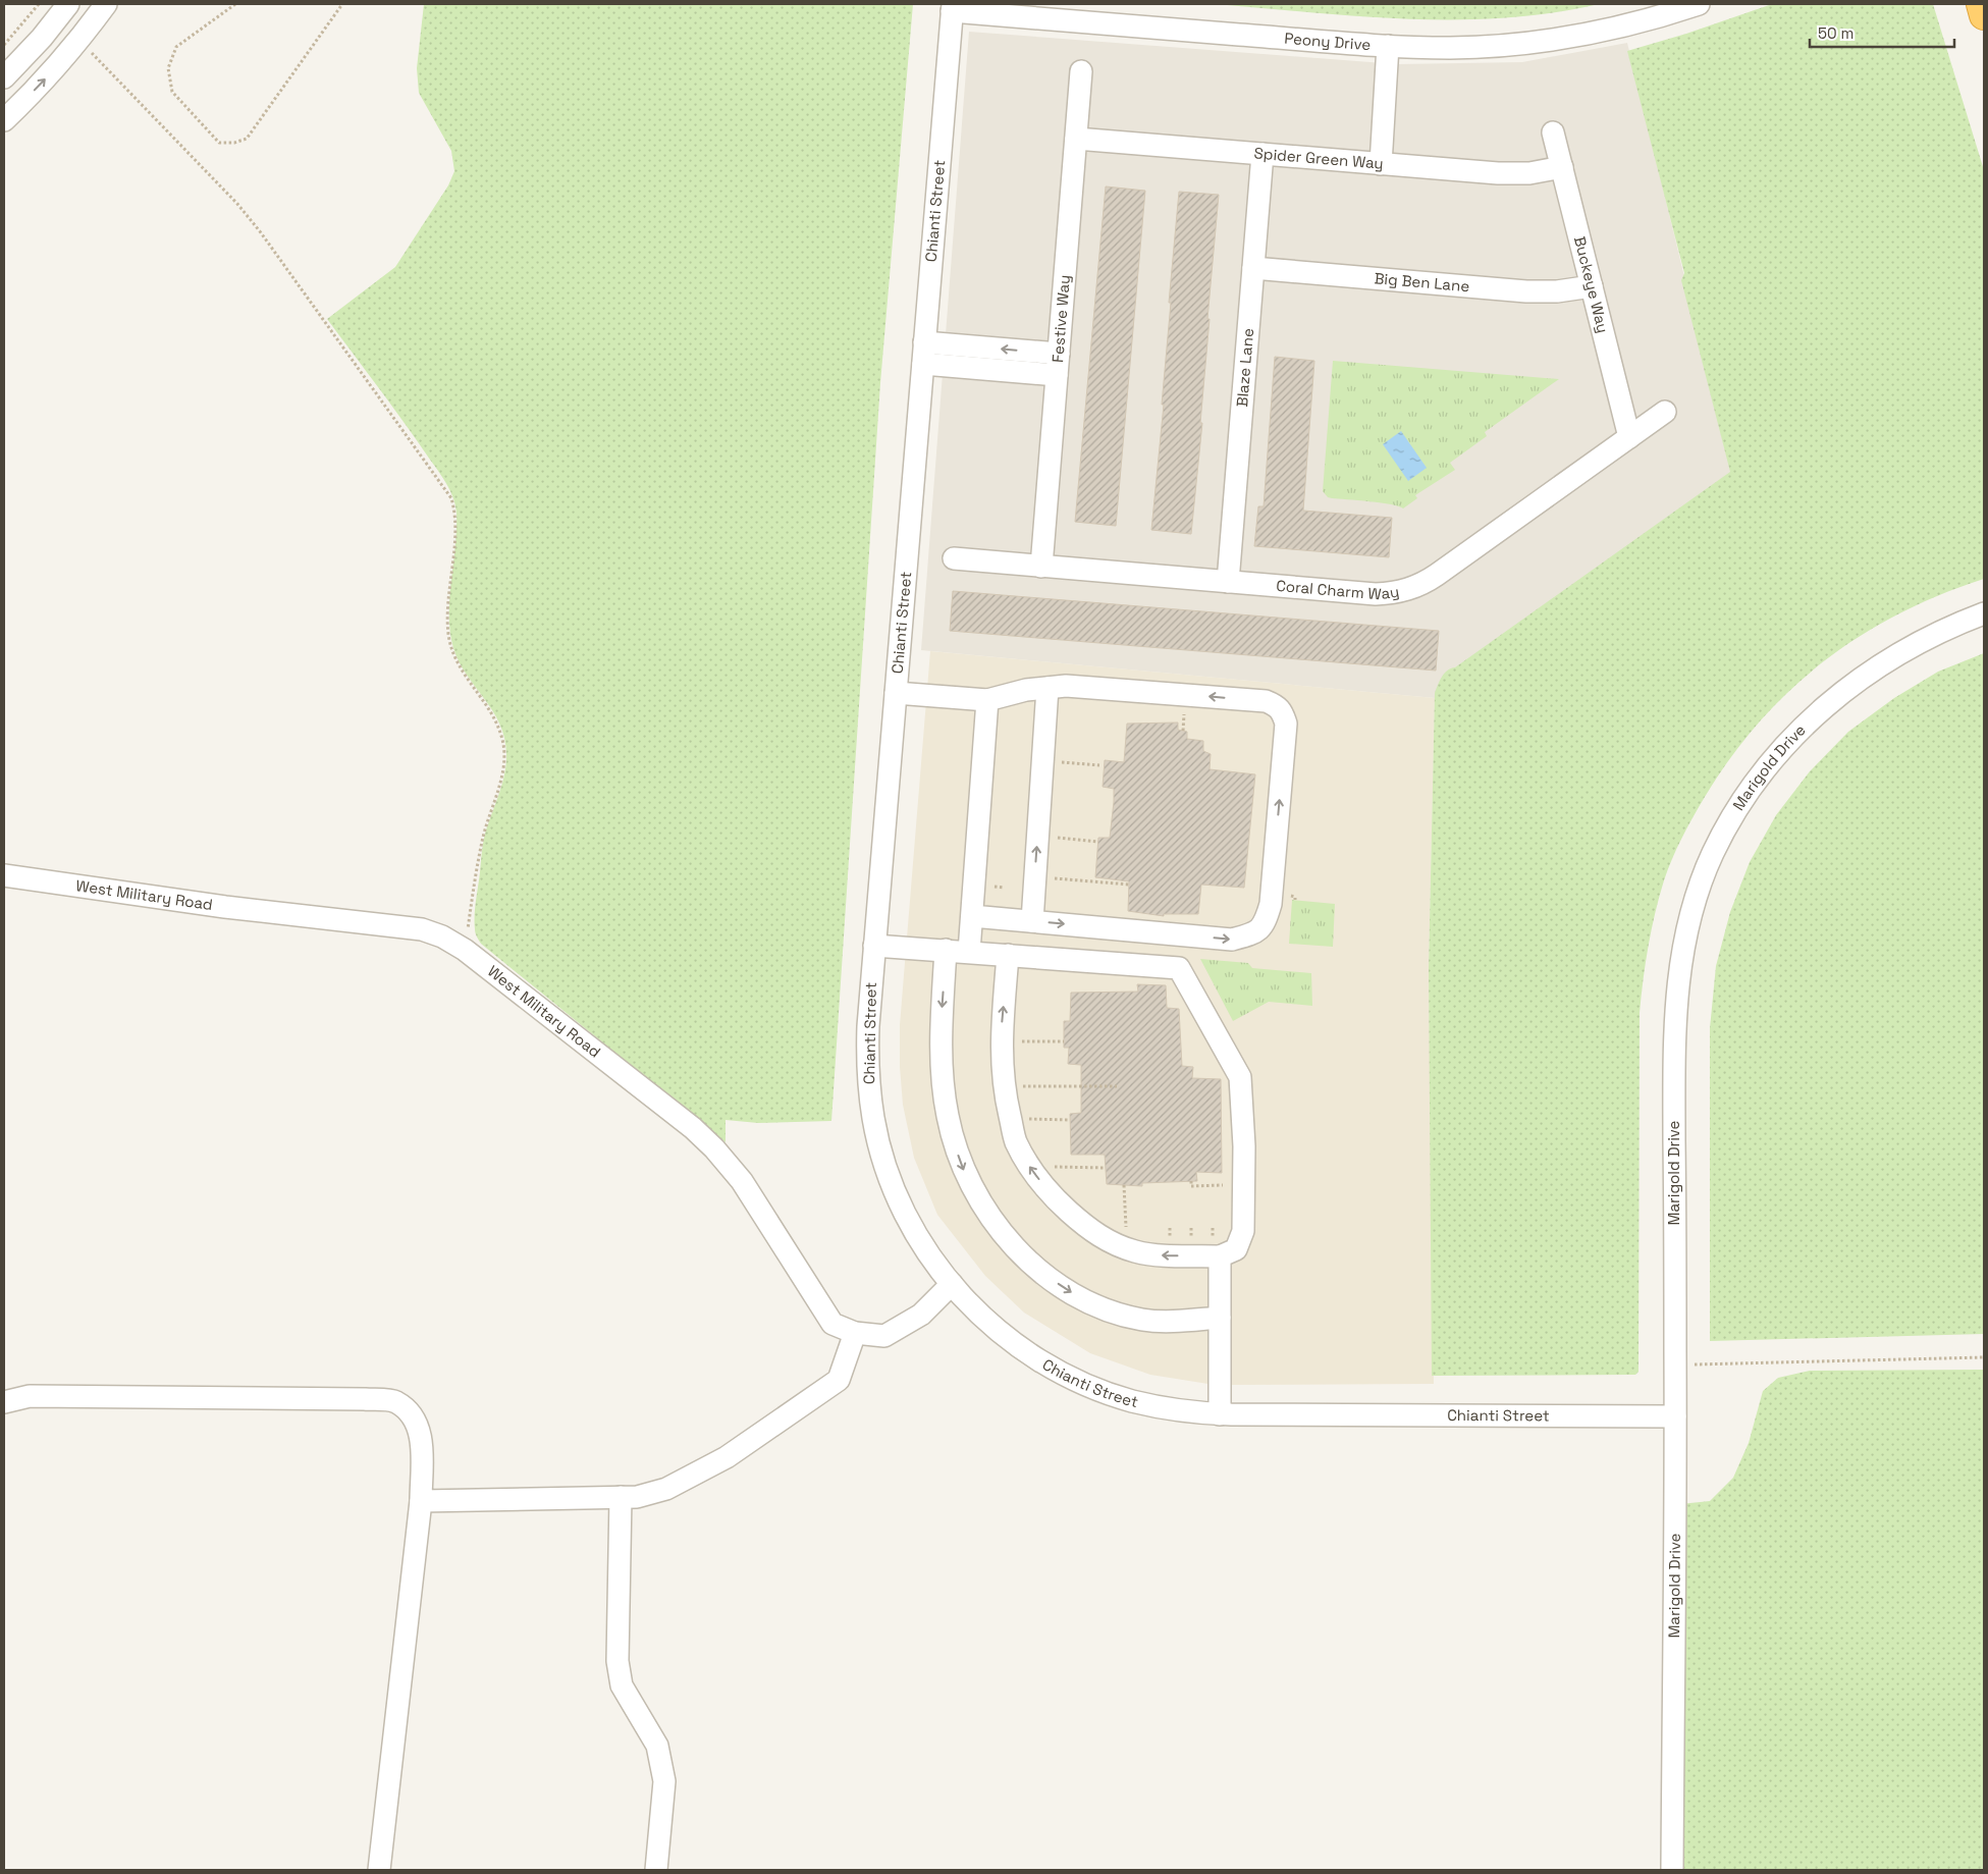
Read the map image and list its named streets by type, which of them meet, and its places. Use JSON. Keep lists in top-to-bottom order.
{
  "streets": {
    "street": [
      "Peony Drive",
      "Spider Green Way",
      "Chianti Street",
      "Big Ben Lane",
      "Buckeye Way",
      "Festive Way",
      "Blaze Lane",
      "Coral Charm Way",
      "Marigold Drive",
      "West Military Road"
    ]
  },
  "crossings": [
    ["Peony Drive", "Chianti Street"],
    ["Spider Green Way", "Buckeye Way"],
    ["Spider Green Way", "Festive Way"],
    ["Spider Green Way", "Blaze Lane"],
    ["Chianti Street", "Marigold Drive"],
    ["Chianti Street", "West Military Road"],
    ["Big Ben Lane", "Buckeye Way"],
    ["Big Ben Lane", "Blaze Lane"],
    ["Buckeye Way", "Coral Charm Way"],
    ["Festive Way", "Coral Charm Way"],
    ["Blaze Lane", "Coral Charm Way"]
  ],
  "scale_bar": "50 m"
}
